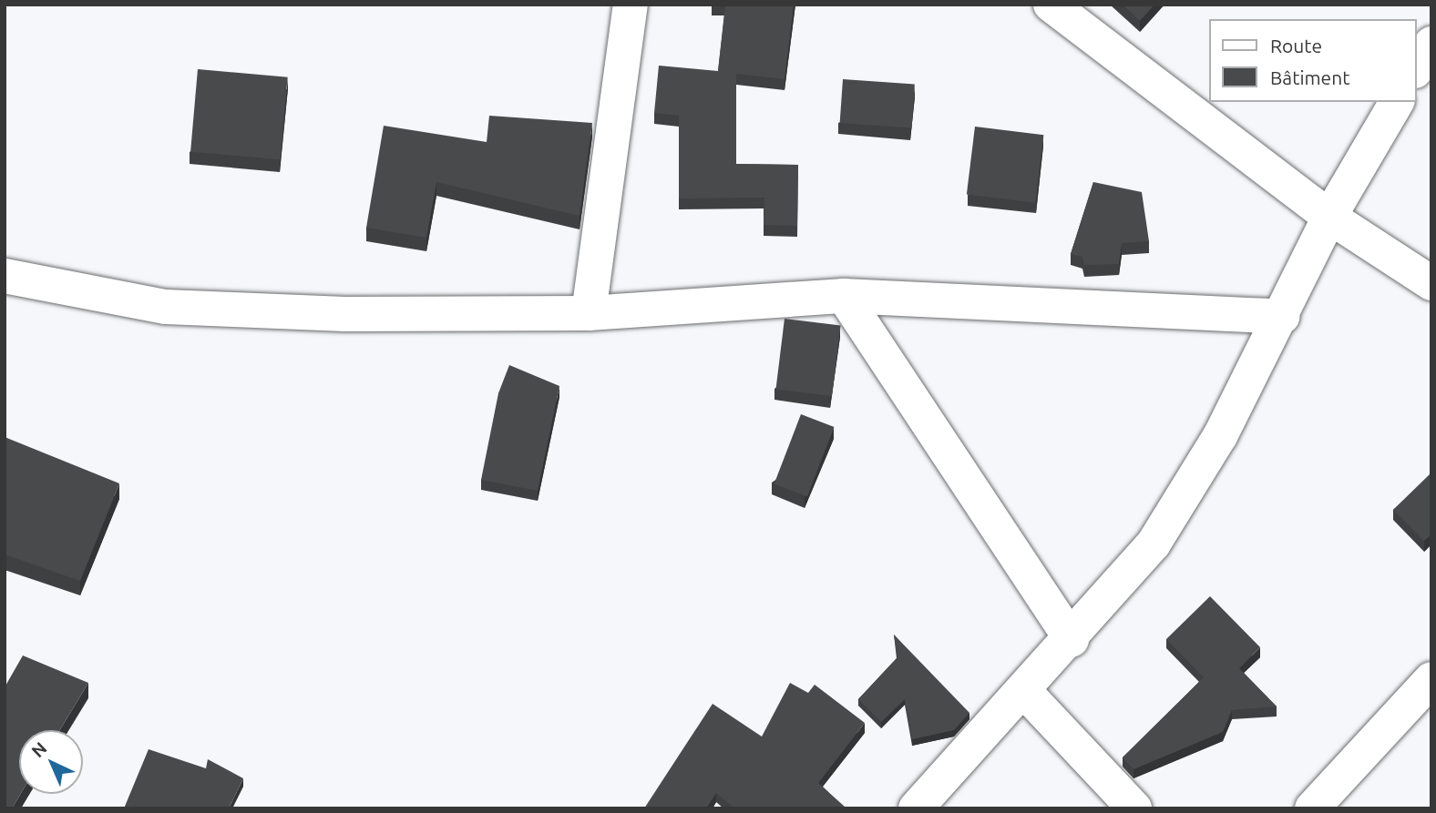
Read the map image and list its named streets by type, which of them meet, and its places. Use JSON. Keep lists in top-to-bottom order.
{
  "legend": ["Route", "Bâtiment"],
  "north": "top left"
}
